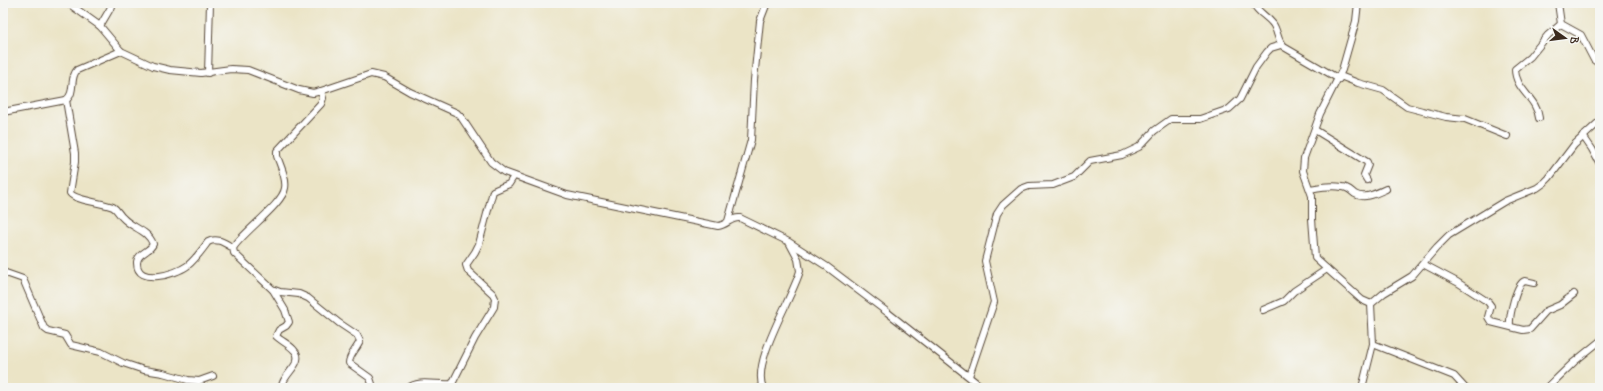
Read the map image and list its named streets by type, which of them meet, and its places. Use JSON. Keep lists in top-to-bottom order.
{
  "north": "right"
}
